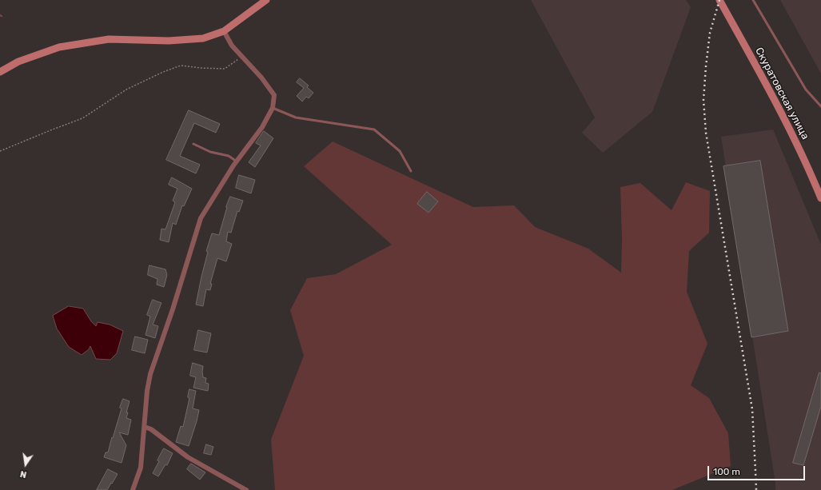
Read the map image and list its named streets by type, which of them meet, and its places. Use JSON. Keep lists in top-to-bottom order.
{
  "streets": {
    "street": ["Скуратовская улица"]
  },
  "scale_bar": "100 m",
  "north": "bottom"
}
